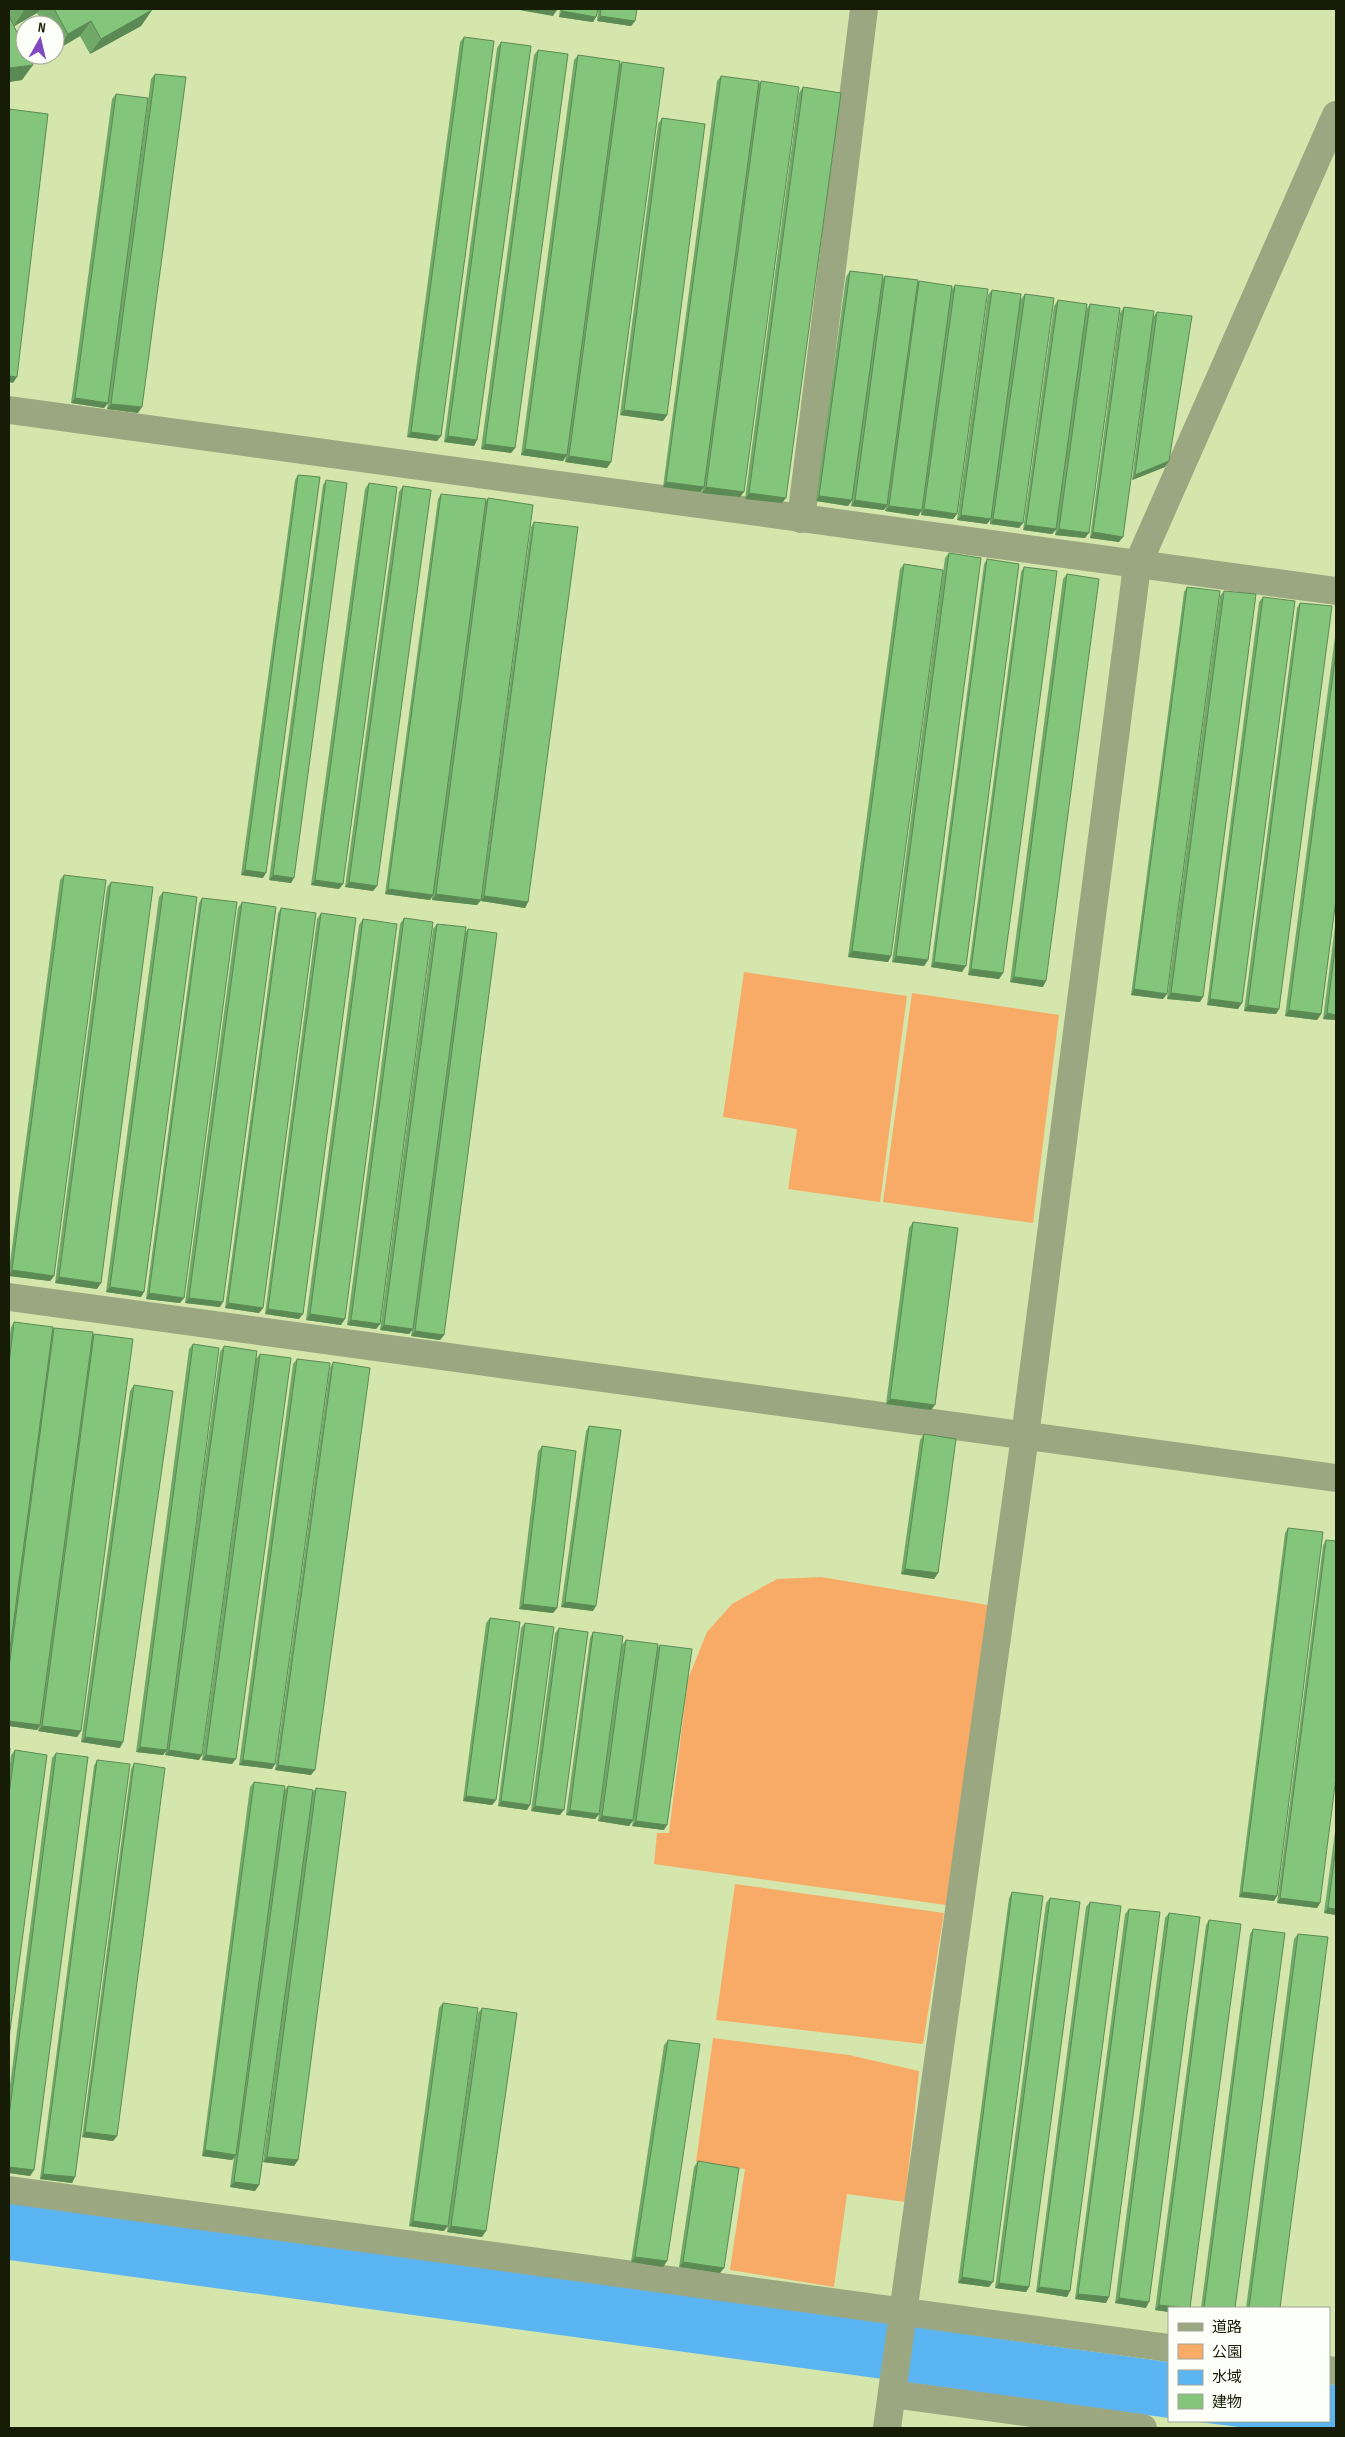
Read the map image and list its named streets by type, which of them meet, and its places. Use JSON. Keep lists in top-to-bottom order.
{
  "legend": [
    "道路",
    "公園",
    "水域",
    "建物"
  ],
  "north": "top"
}
